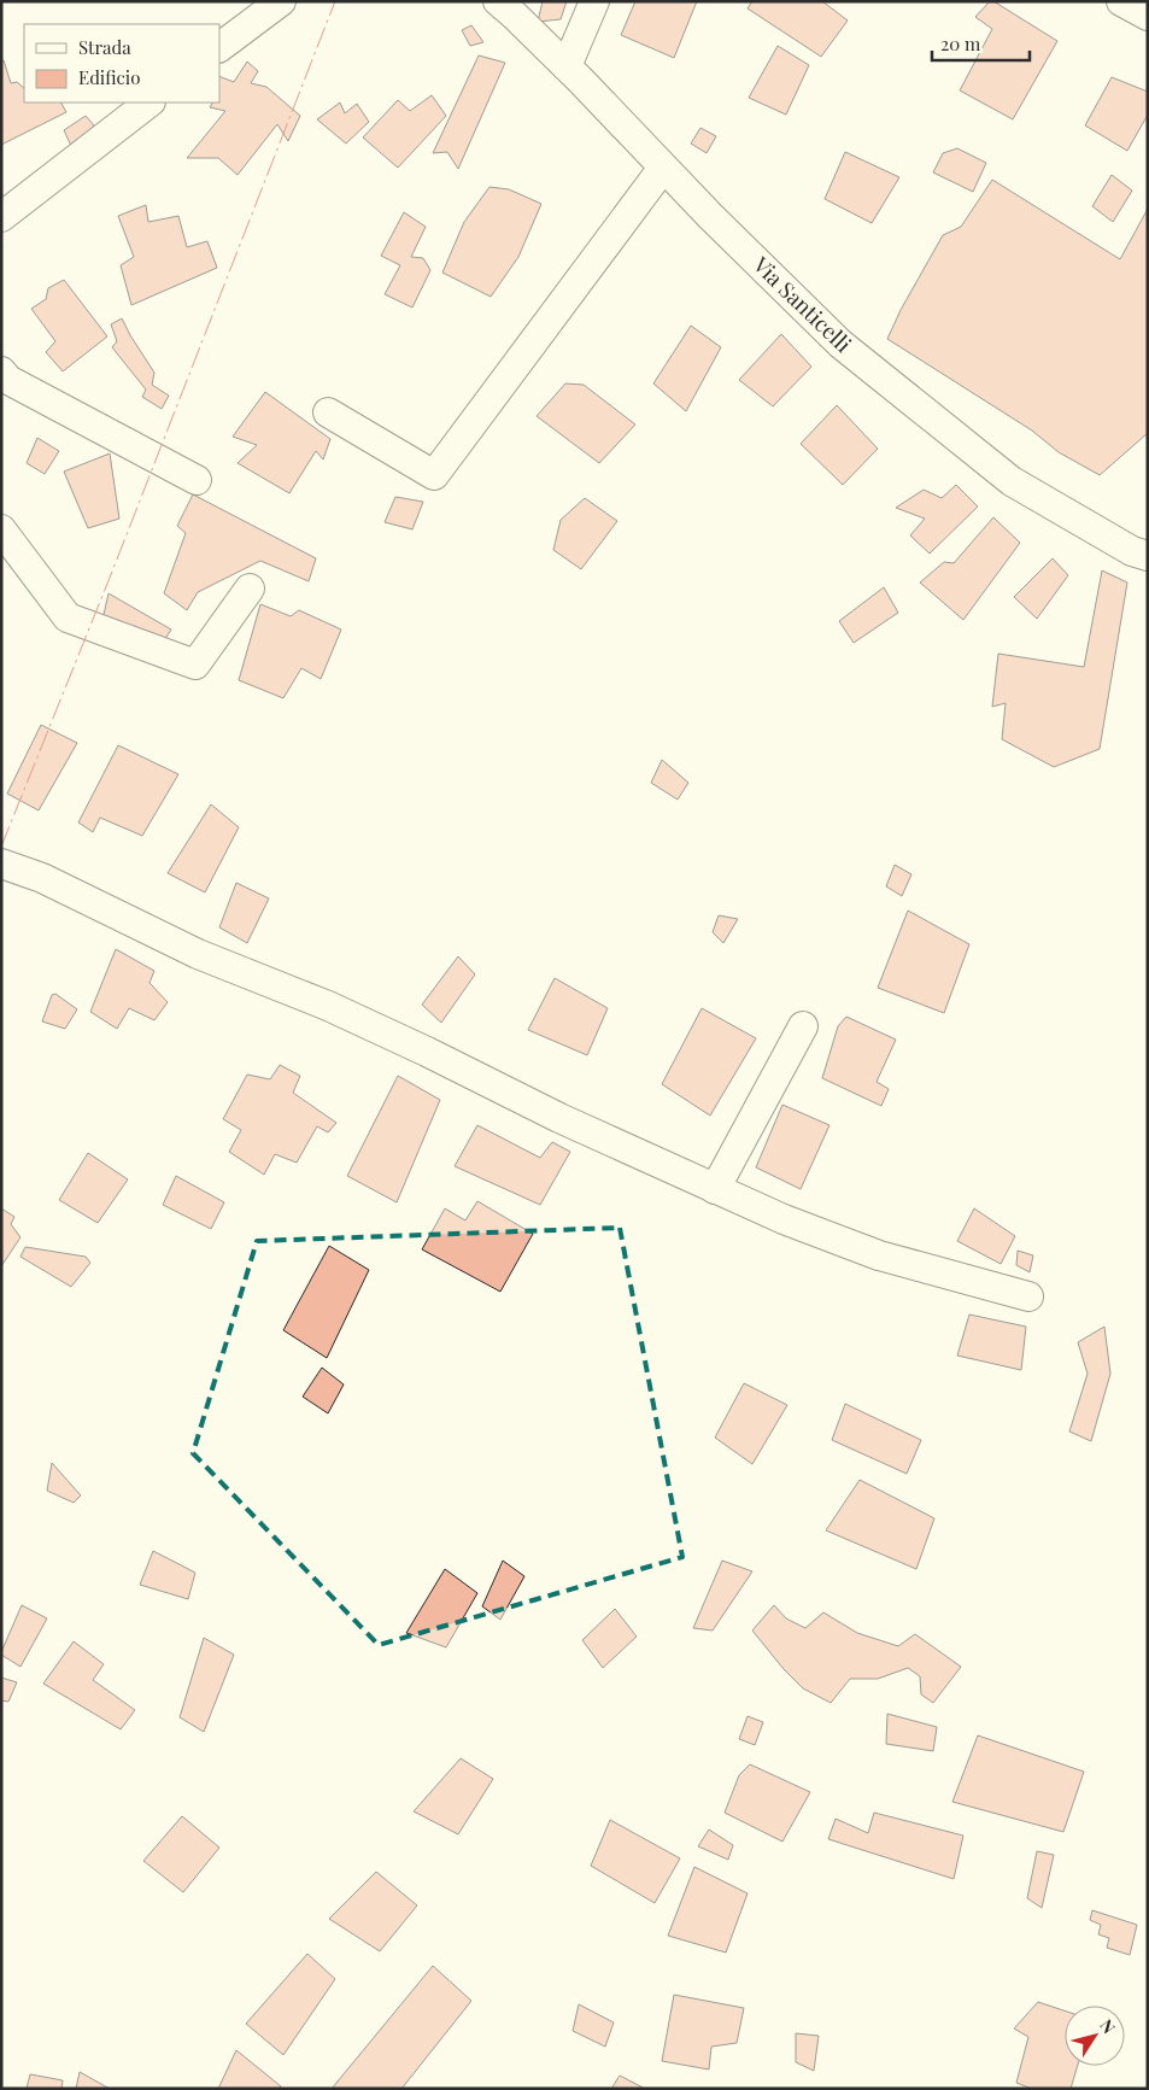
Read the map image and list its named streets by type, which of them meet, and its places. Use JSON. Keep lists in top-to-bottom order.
{
  "streets": {
    "street": ["Via Santicelli"]
  },
  "legend": ["Strada", "Edificio"],
  "scale_bar": "20 m",
  "north": "top right"
}
